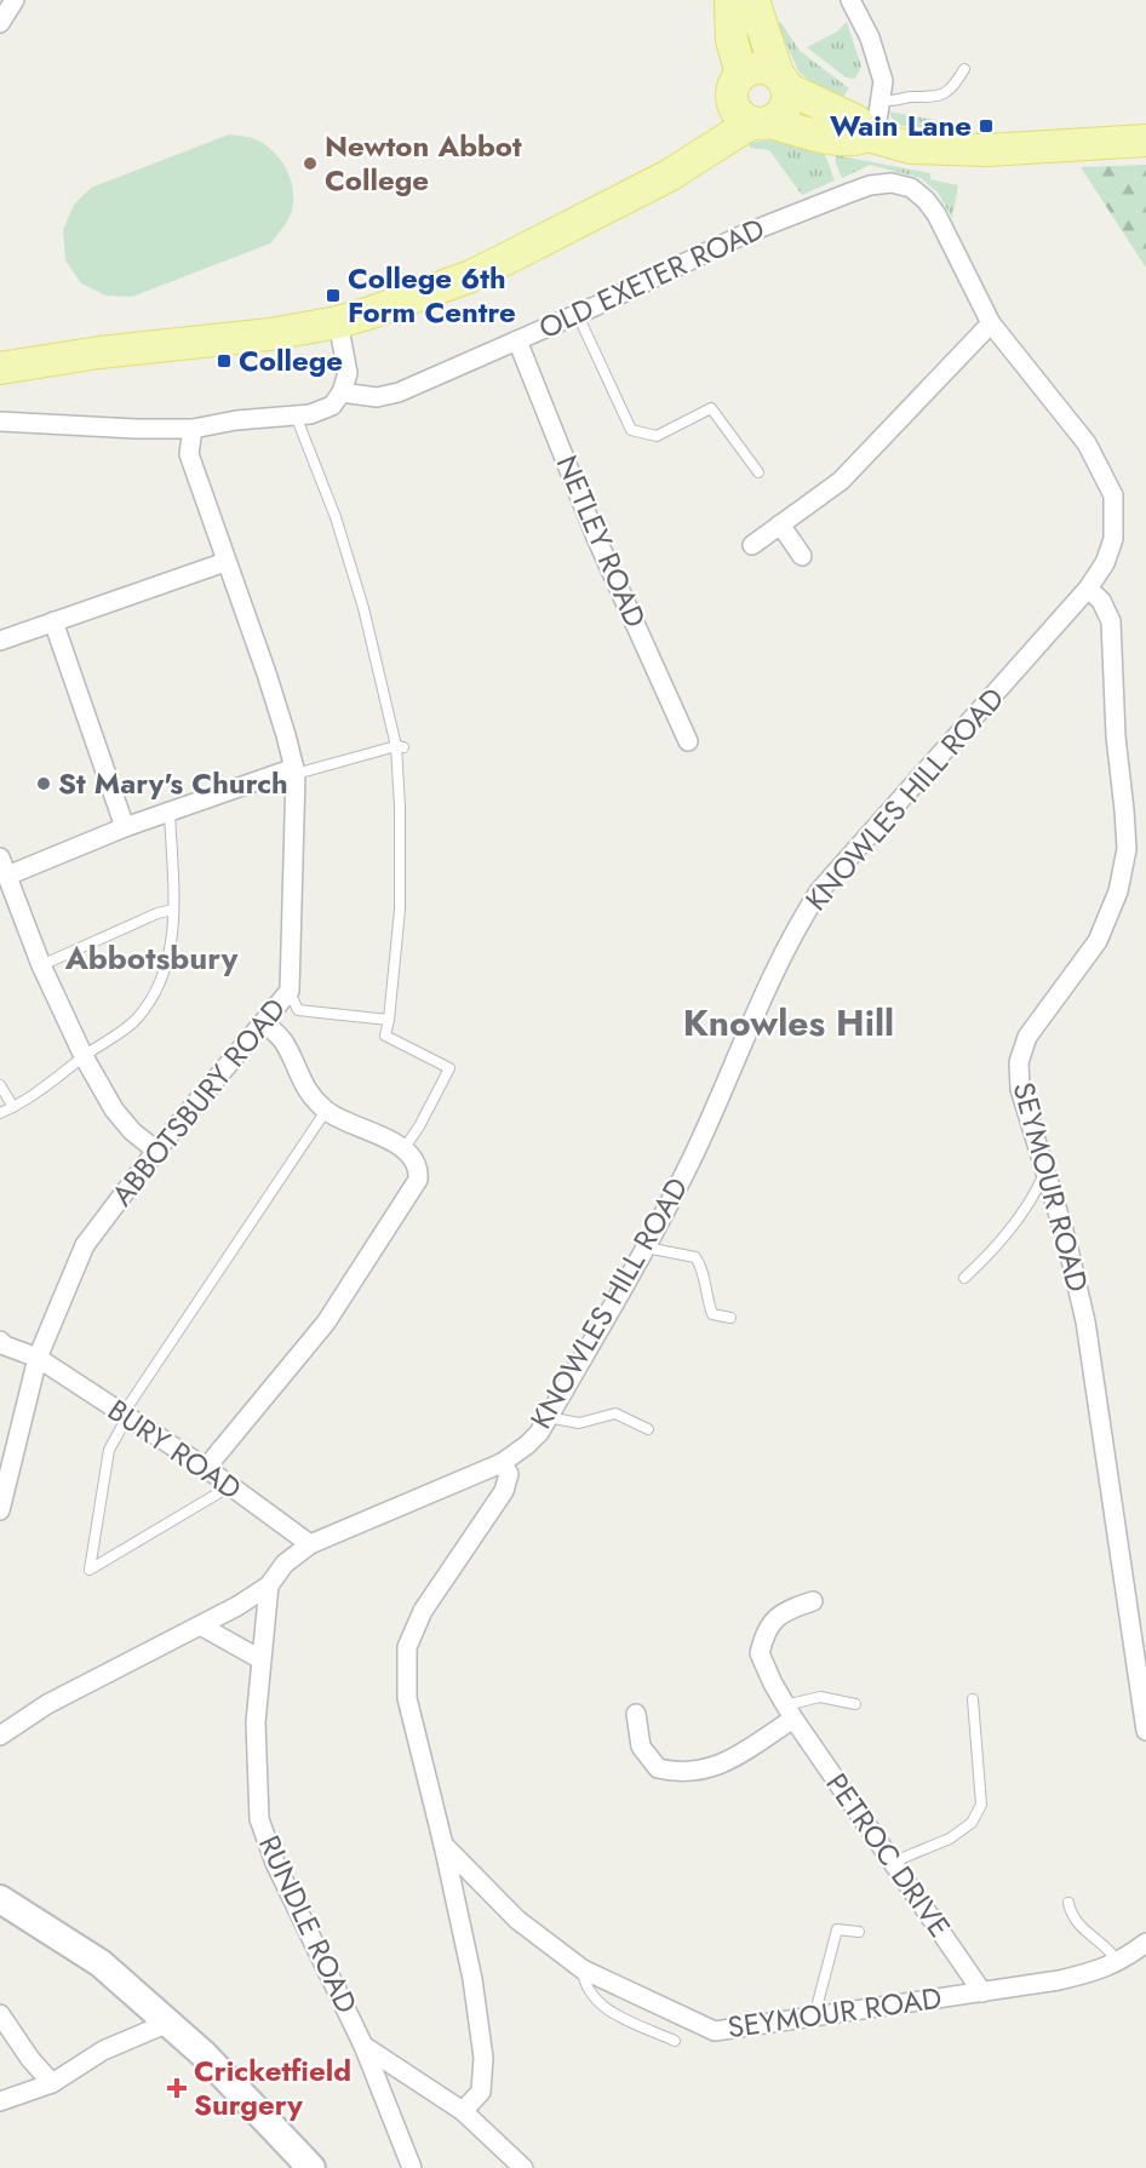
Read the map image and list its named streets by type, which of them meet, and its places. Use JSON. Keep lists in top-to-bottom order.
{
  "streets": {
    "street": [
      "OLD EXETER ROAD",
      "NETLEY ROAD",
      "KNOWLES HILL ROAD",
      "ABBOTSBURY ROAD",
      "SEYMOUR ROAD",
      "BURY ROAD",
      "PETROC DRIVE",
      "RUNDLE ROAD"
    ]
  },
  "crossings": [
    ["OLD EXETER ROAD", "NETLEY ROAD"],
    ["OLD EXETER ROAD", "KNOWLES HILL ROAD"],
    ["KNOWLES HILL ROAD", "SEYMOUR ROAD"],
    ["KNOWLES HILL ROAD", "BURY ROAD"],
    ["KNOWLES HILL ROAD", "RUNDLE ROAD"],
    ["ABBOTSBURY ROAD", "BURY ROAD"],
    ["SEYMOUR ROAD", "PETROC DRIVE"]
  ],
  "districts": ["Abbotsbury", "Knowles Hill"],
  "places": {
    "transit": ["Wain Lane", "College 6th Form Centre", "College"],
    "other": ["Newton Abbot College", "St Mary's Church"],
    "health": ["Cricketfield Surgery"]
  }
}
